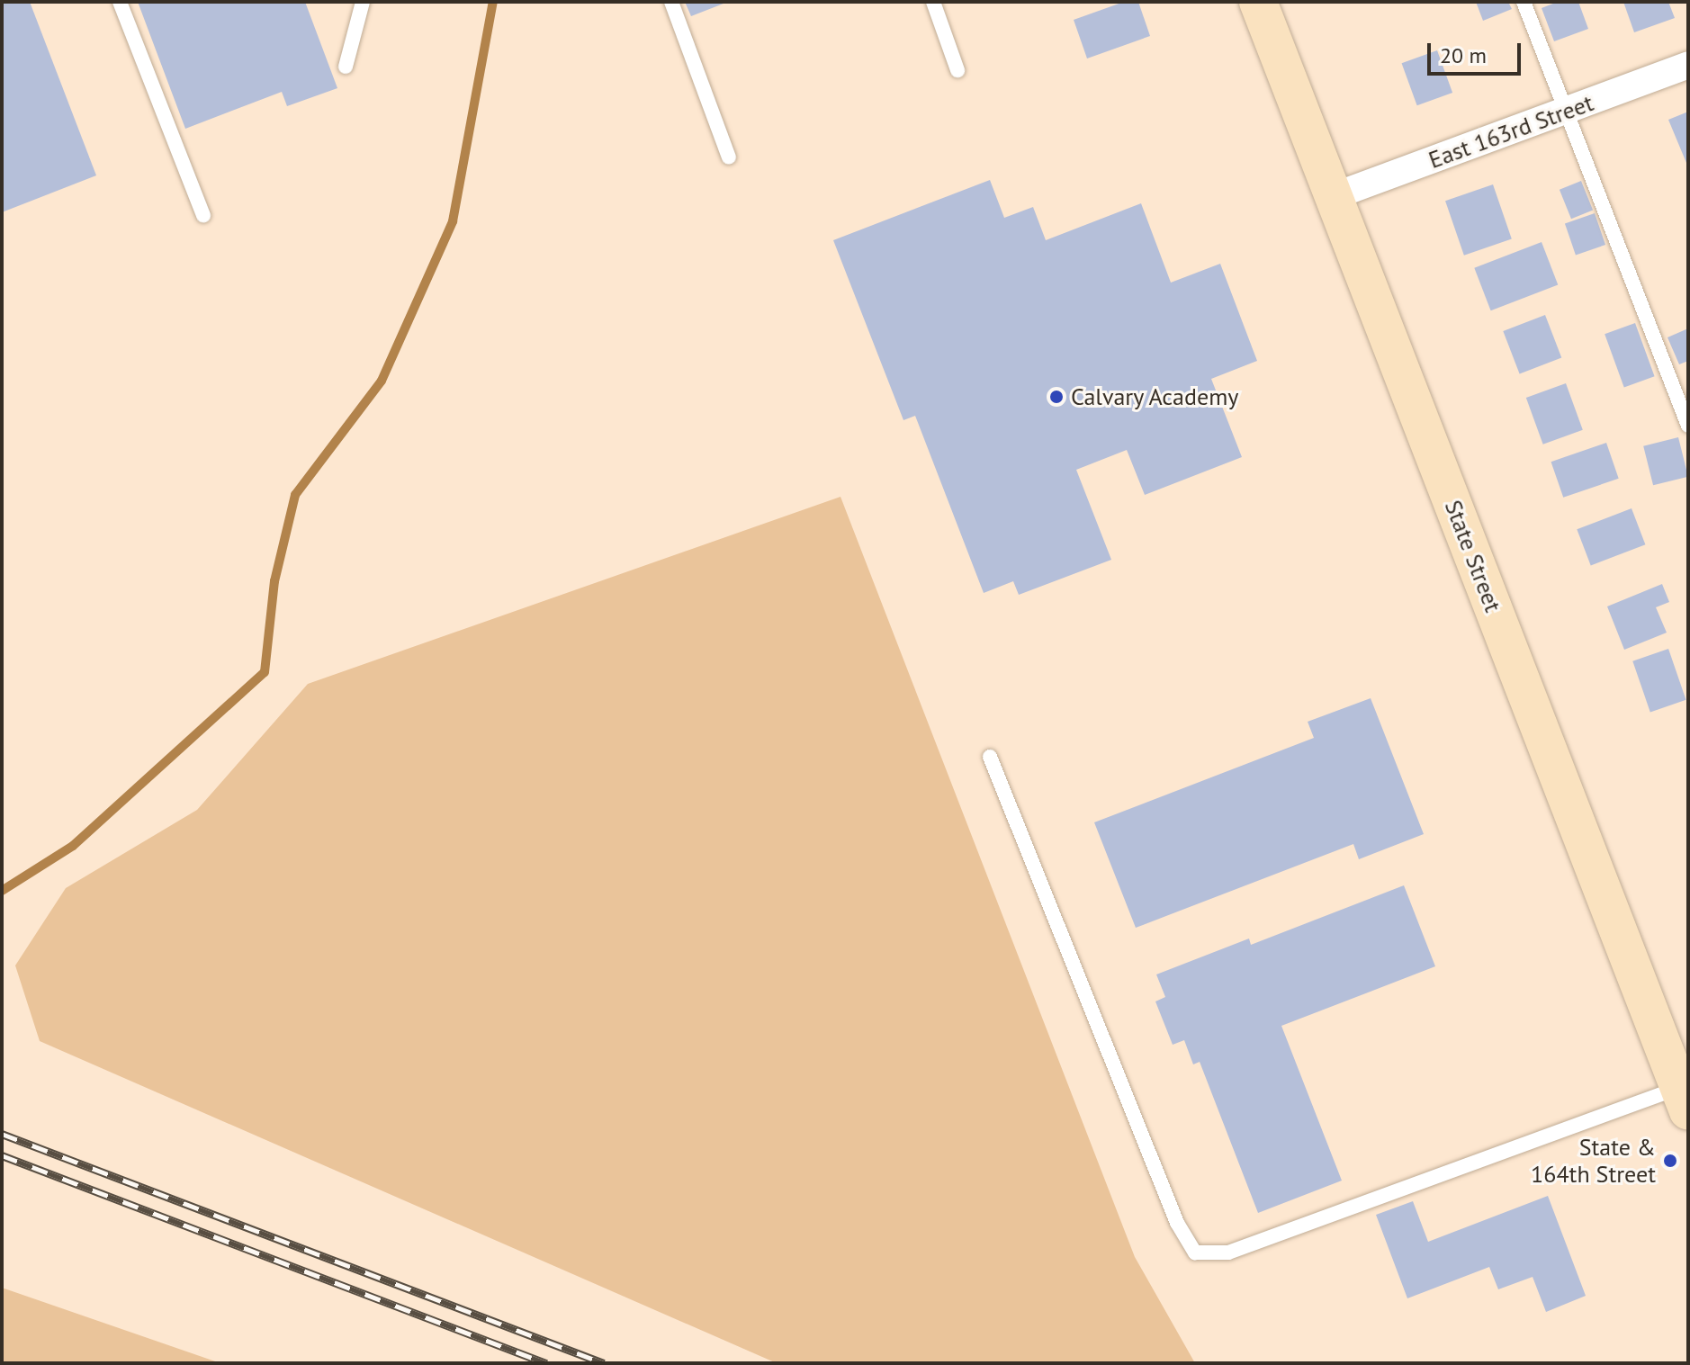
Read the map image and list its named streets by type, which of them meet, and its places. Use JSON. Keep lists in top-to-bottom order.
{
  "streets": {
    "street": ["East 163rd Street", "State Street"]
  },
  "crossings": [
    ["East 163rd Street", "State Street"]
  ],
  "places": ["Calvary Academy", "State & 164th Street"],
  "scale_bar": "20 m"
}
